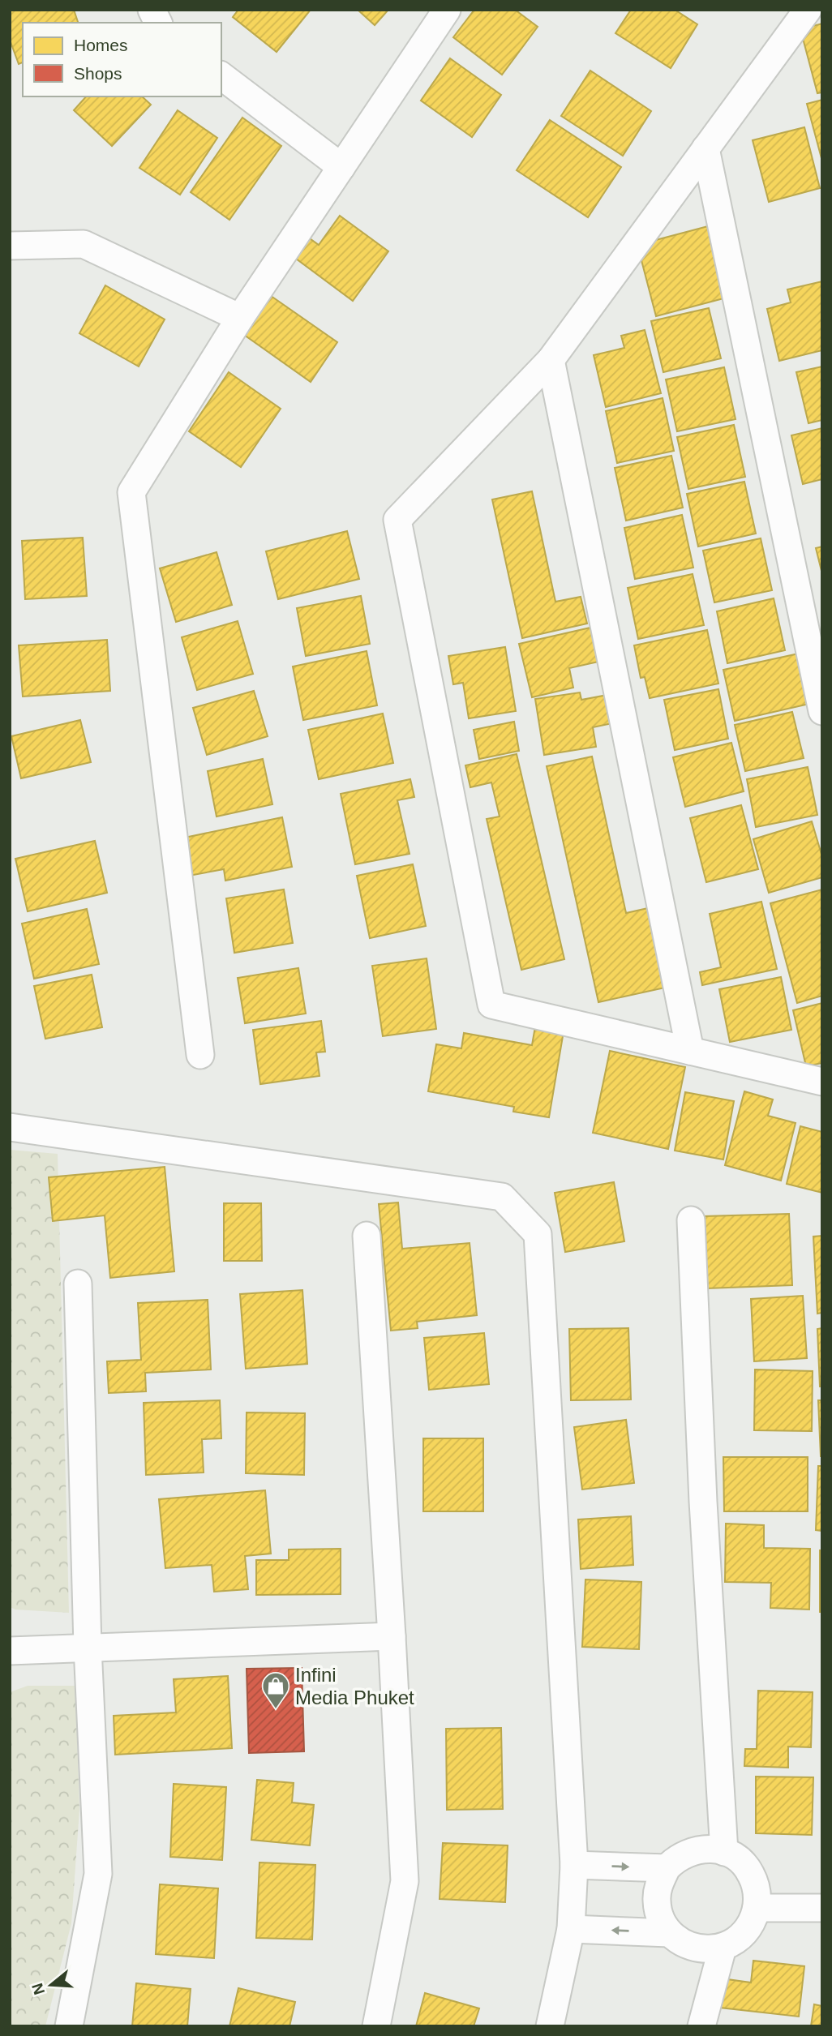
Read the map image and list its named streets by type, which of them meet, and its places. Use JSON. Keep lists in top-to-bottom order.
{
  "places": {
    "shop": ["Infini Media Phuket"]
  },
  "legend": ["Homes", "Shops"],
  "north": "left"
}
